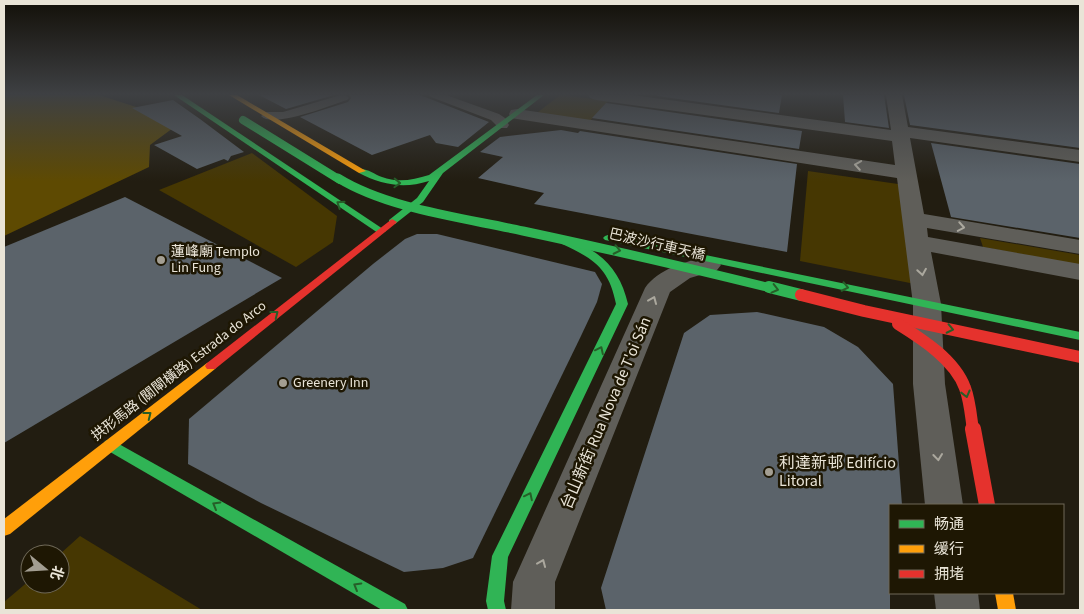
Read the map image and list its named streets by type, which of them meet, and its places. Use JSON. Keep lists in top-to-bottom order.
{
  "streets": {
    "main road": ["巴波沙行車天橋", "拱形馬路 (關閘橫路) Estrada do Arco"],
    "street": ["台山新街 Rua Nova de T'oi Sán"]
  },
  "one_way": ["拱形馬路 (關閘橫路) Estrada do Arco", "台山新街 Rua Nova de T'oi Sán"],
  "places": ["蓮峰廟 Templo Lin Fung", "Greenery Inn", "利達新邨 Edifício Litoral"],
  "legend": ["畅通", "缓行", "拥堵"],
  "north": "right"
}
